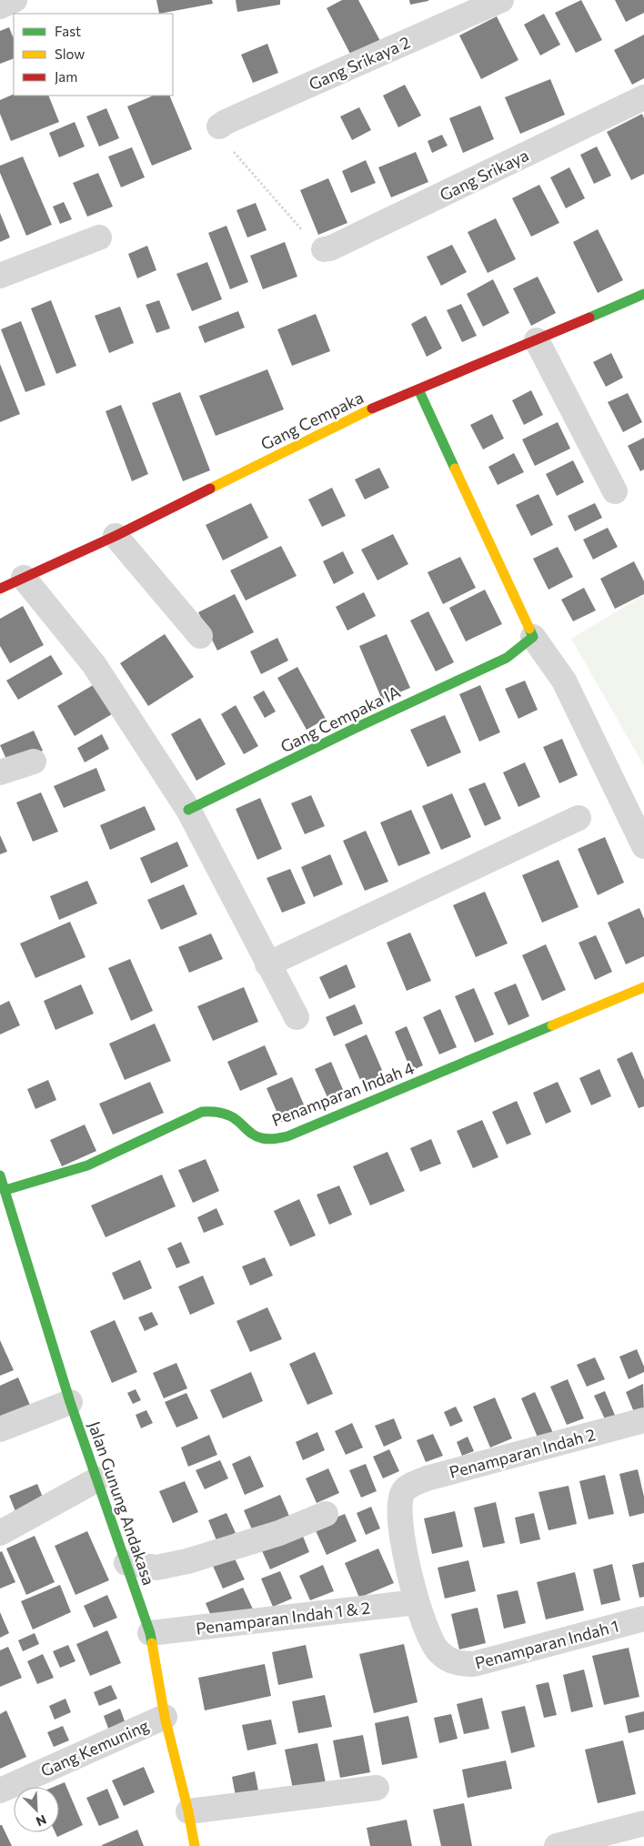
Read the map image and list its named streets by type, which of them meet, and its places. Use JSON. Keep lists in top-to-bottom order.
{
  "streets": {
    "street": [
      "Gang Srikaya 2",
      "Gang Srikaya",
      "Gang Cempaka",
      "Gang Cempaka IA",
      "Penamparan Indah 4",
      "Penamparan Indah 2",
      "Jalan Gunung Andakasa",
      "Penamparan Indah 1 & 2",
      "Penamparan Indah 1",
      "Gang Kemuning"
    ]
  },
  "crossings": [
    ["Penamparan Indah 4", "Jalan Gunung Andakasa"],
    ["Penamparan Indah 2", "Penamparan Indah 1 & 2"],
    ["Penamparan Indah 2", "Penamparan Indah 1"],
    ["Jalan Gunung Andakasa", "Penamparan Indah 1 & 2"],
    ["Jalan Gunung Andakasa", "Gang Kemuning"],
    ["Penamparan Indah 1 & 2", "Penamparan Indah 1"]
  ],
  "legend": ["Fast", "Slow", "Jam"],
  "north": "bottom right"
}
